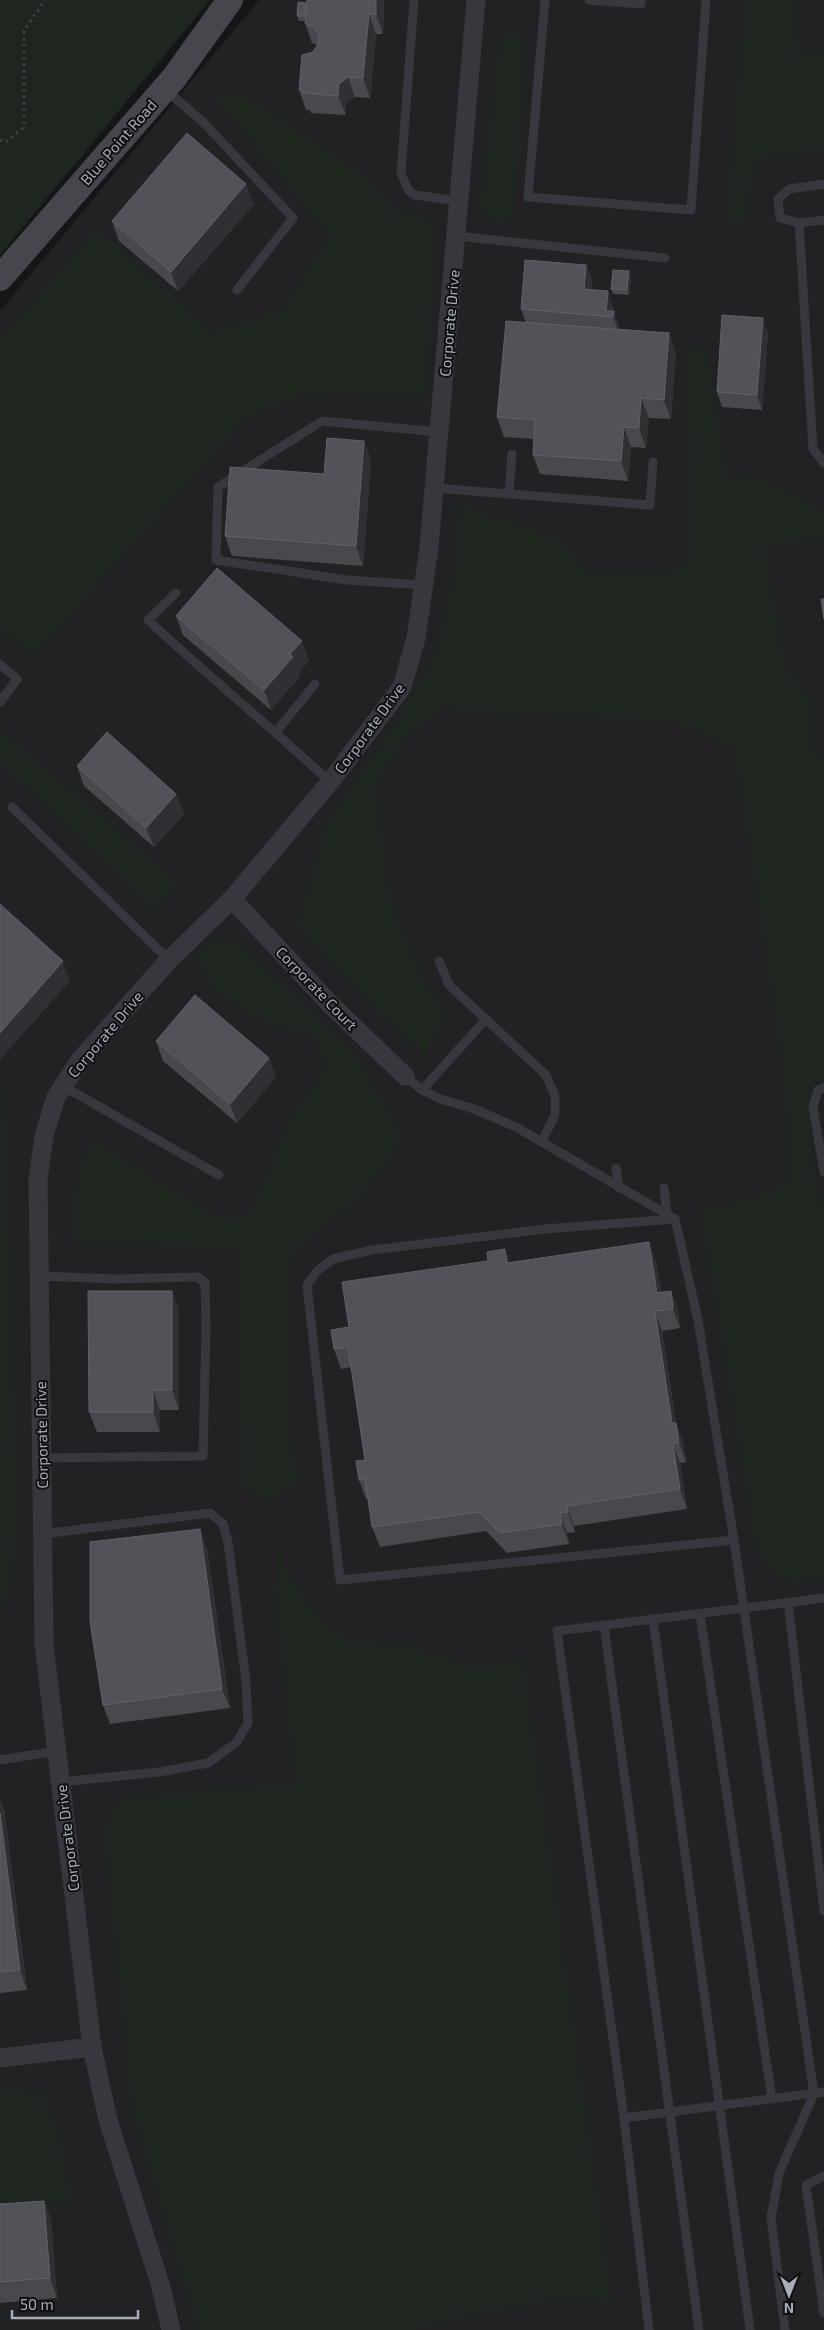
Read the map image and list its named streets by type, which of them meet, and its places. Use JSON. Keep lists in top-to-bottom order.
{
  "streets": {
    "street": ["Blue Point Road", "Corporate Drive", "Corporate Court"]
  },
  "crossings": [
    ["Corporate Drive", "Corporate Court"]
  ],
  "scale_bar": "50 m",
  "north": "bottom"
}
